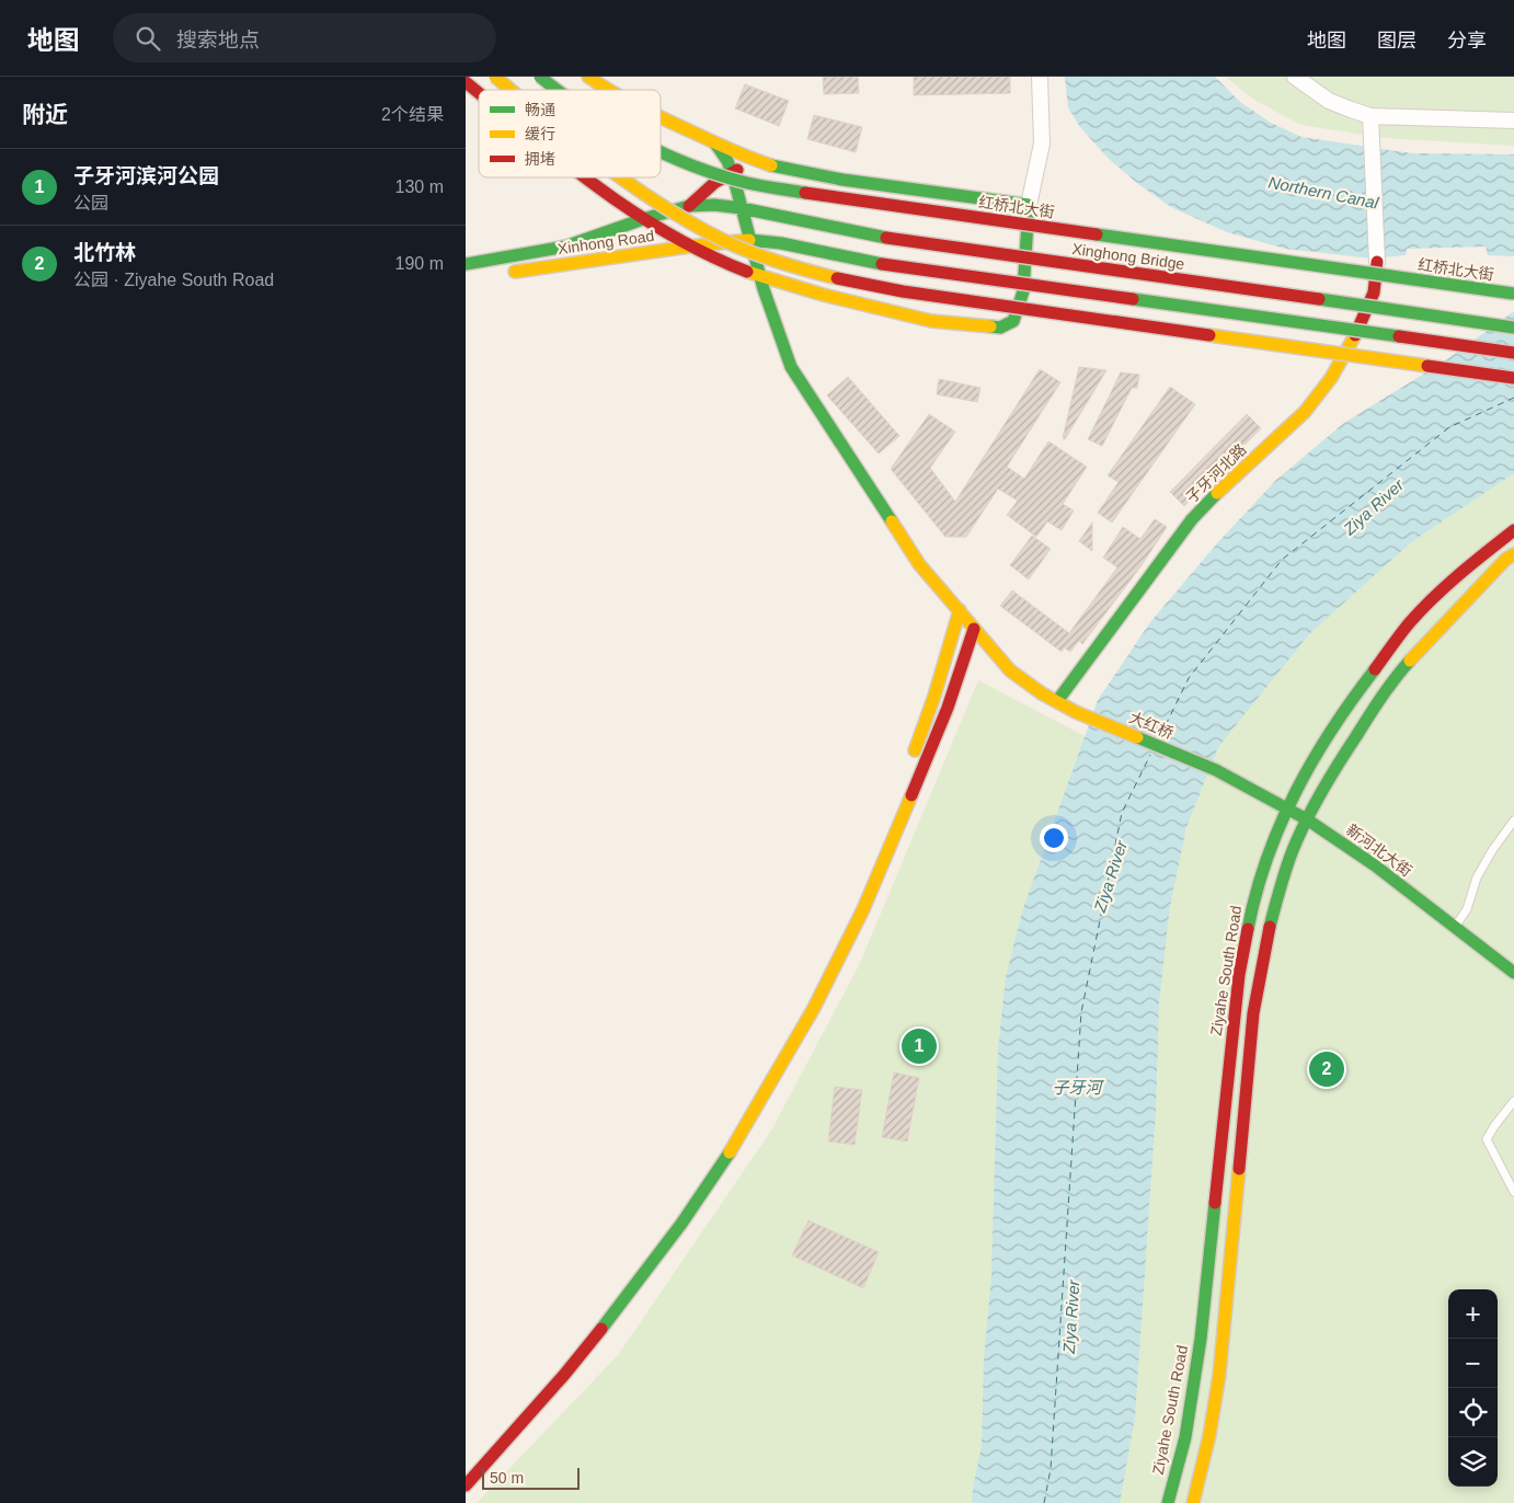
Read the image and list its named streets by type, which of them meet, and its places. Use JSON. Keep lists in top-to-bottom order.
{
  "streets": {
    "main road": [
      "红桥北大街",
      "Xinhong Road",
      "Xinghong Bridge",
      "子牙河北路",
      "大红桥",
      "新河北大街",
      "Ziyahe South Road"
    ]
  },
  "crossings": [
    ["Xinhong Road", "Xinghong Bridge"],
    ["子牙河北路", "大红桥"],
    ["大红桥", "新河北大街"],
    ["新河北大街", "Ziyahe South Road"]
  ],
  "water": ["Northern Canal", "Ziya River", "子牙河"],
  "legend": ["畅通", "缓行", "拥堵"],
  "scale_bar": "50 m",
  "page": {
    "header": "地图",
    "search": "搜索地点",
    "nav": ["地图", "图层", "分享"],
    "heading": ["附近", "2个结果"],
    "list": [
      {
        "mark": "1",
        "name": "子牙河滨河公园",
        "note": "公园",
        "value": "130 m"
      },
      {
        "mark": "2",
        "name": "北竹林",
        "note": "公园 · Ziyahe South Road",
        "value": "190 m"
      }
    ],
    "pins": ["1", "2"],
    "map_buttons": ["+", "−"],
    "scale": "50 m"
  }
}
